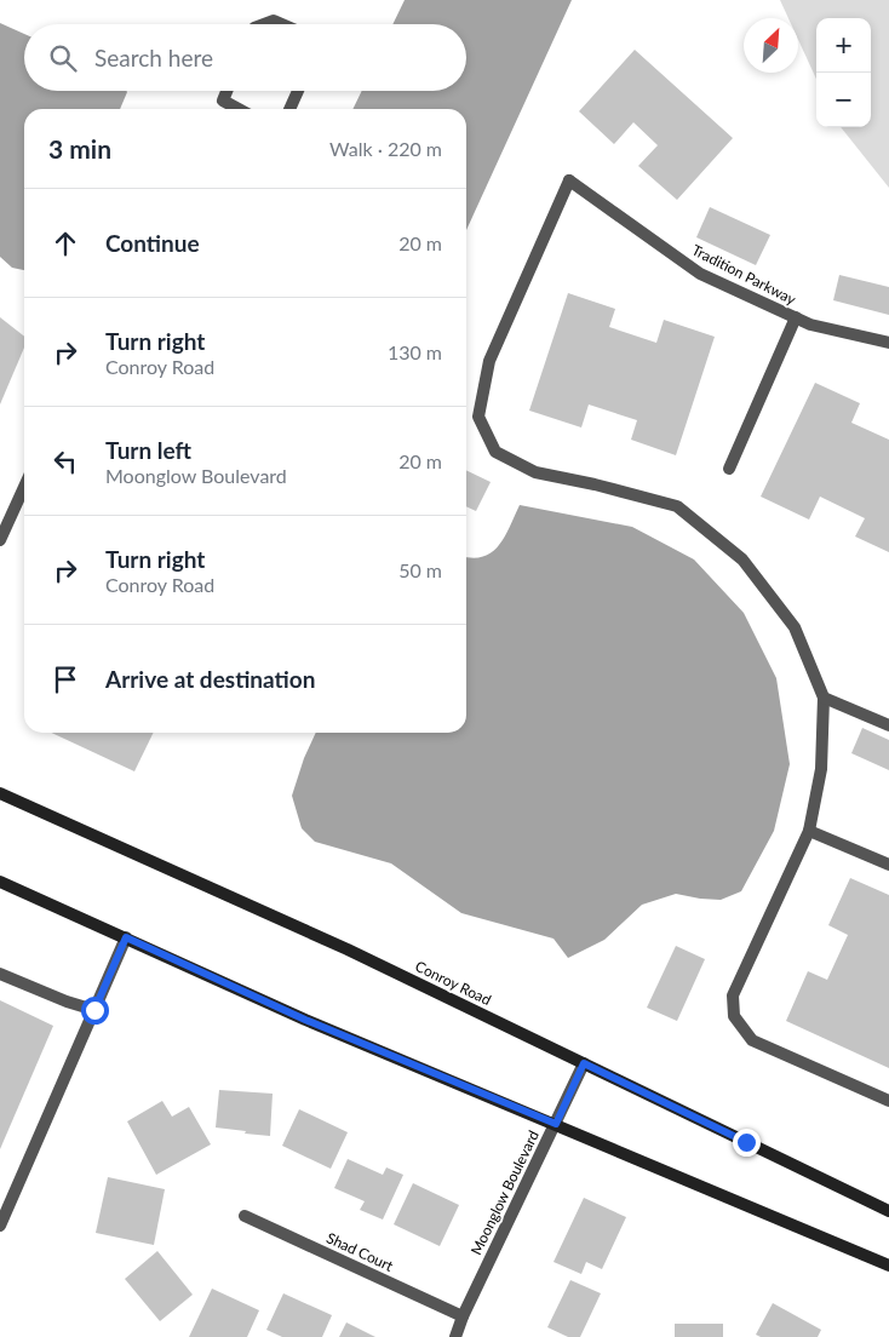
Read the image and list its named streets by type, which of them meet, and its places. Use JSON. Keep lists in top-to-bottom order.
{
  "streets": {
    "main road": ["Conroy Road"],
    "street": ["Tradition Parkway", "Moonglow Boulevard", "Shad Court"]
  },
  "crossings": [
    ["Conroy Road", "Moonglow Boulevard"],
    ["Moonglow Boulevard", "Shad Court"]
  ],
  "north": "top right",
  "page": {
    "map_buttons": ["+", "−"],
    "search": "Search here",
    "heading": ["3 min", "Walk · 220 m"],
    "list": [
      ["Continue", "20 m"],
      ["Turn right", "Conroy Road", "130 m"],
      ["Turn left", "Moonglow Boulevard", "20 m"],
      ["Turn right", "Conroy Road", "50 m"],
      "Arrive at destination"
    ]
  }
}
